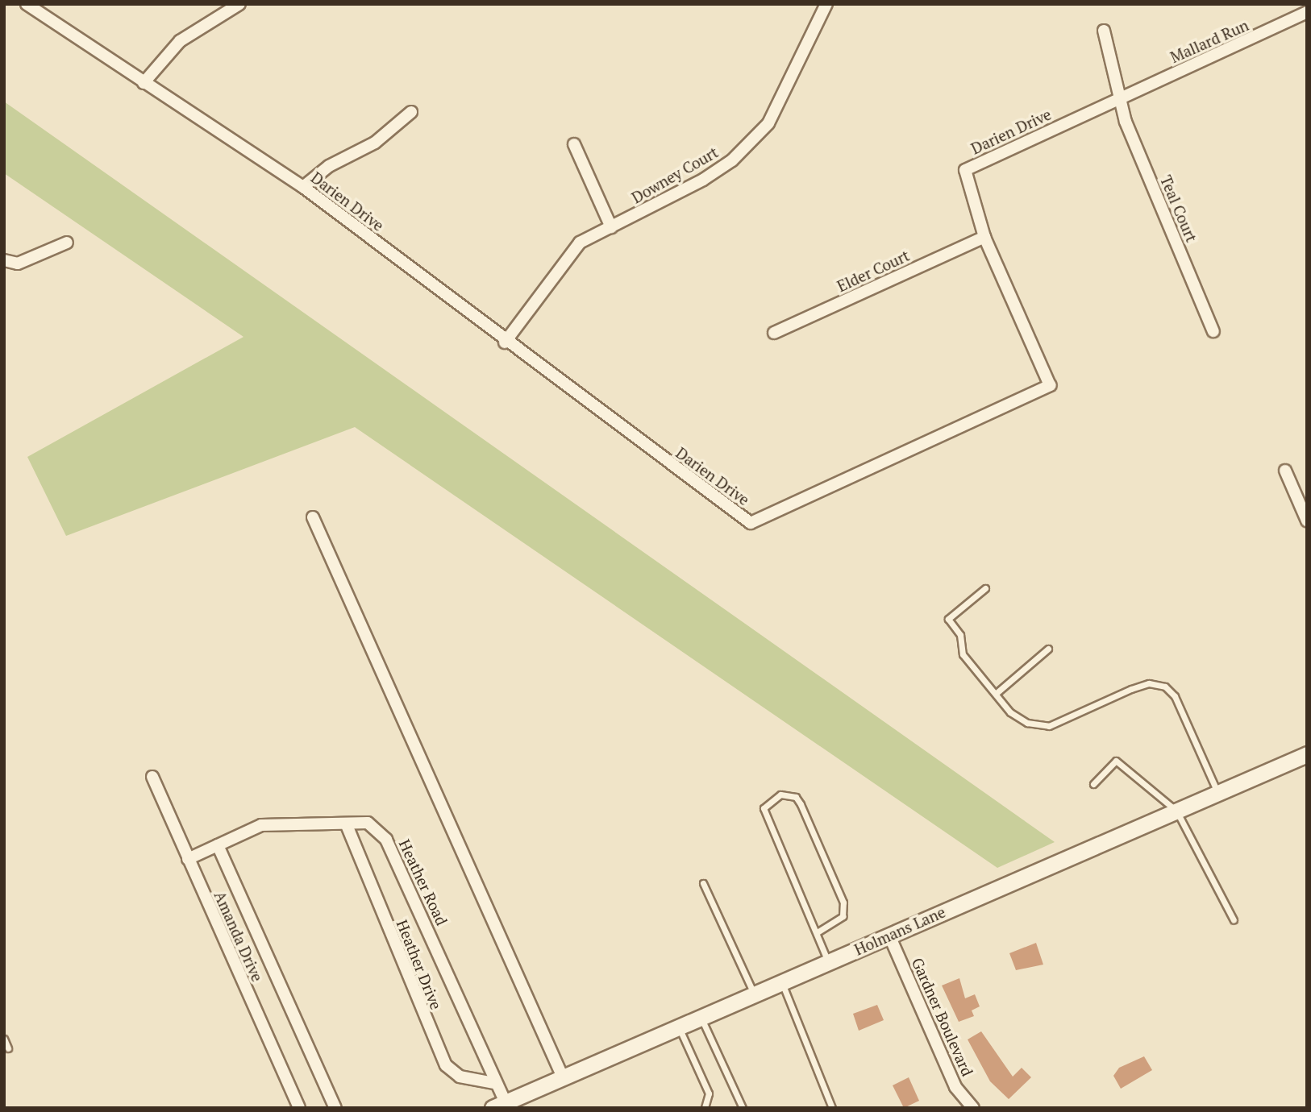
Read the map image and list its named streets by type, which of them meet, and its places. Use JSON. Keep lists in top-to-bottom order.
{
  "streets": {
    "main road": ["Holmans Lane"],
    "street": [
      "Mallard Run",
      "Darien Drive",
      "Downey Court",
      "Teal Court",
      "Elder Court",
      "Heather Road",
      "Amanda Drive",
      "Heather Drive",
      "Gardner Boulevard"
    ]
  },
  "crossings": [
    ["Mallard Run", "Darien Drive"],
    ["Mallard Run", "Teal Court"],
    ["Darien Drive", "Downey Court"],
    ["Darien Drive", "Teal Court"],
    ["Darien Drive", "Elder Court"],
    ["Heather Road", "Holmans Lane"],
    ["Heather Road", "Amanda Drive"],
    ["Heather Road", "Heather Drive"],
    ["Holmans Lane", "Gardner Boulevard"]
  ]
}
